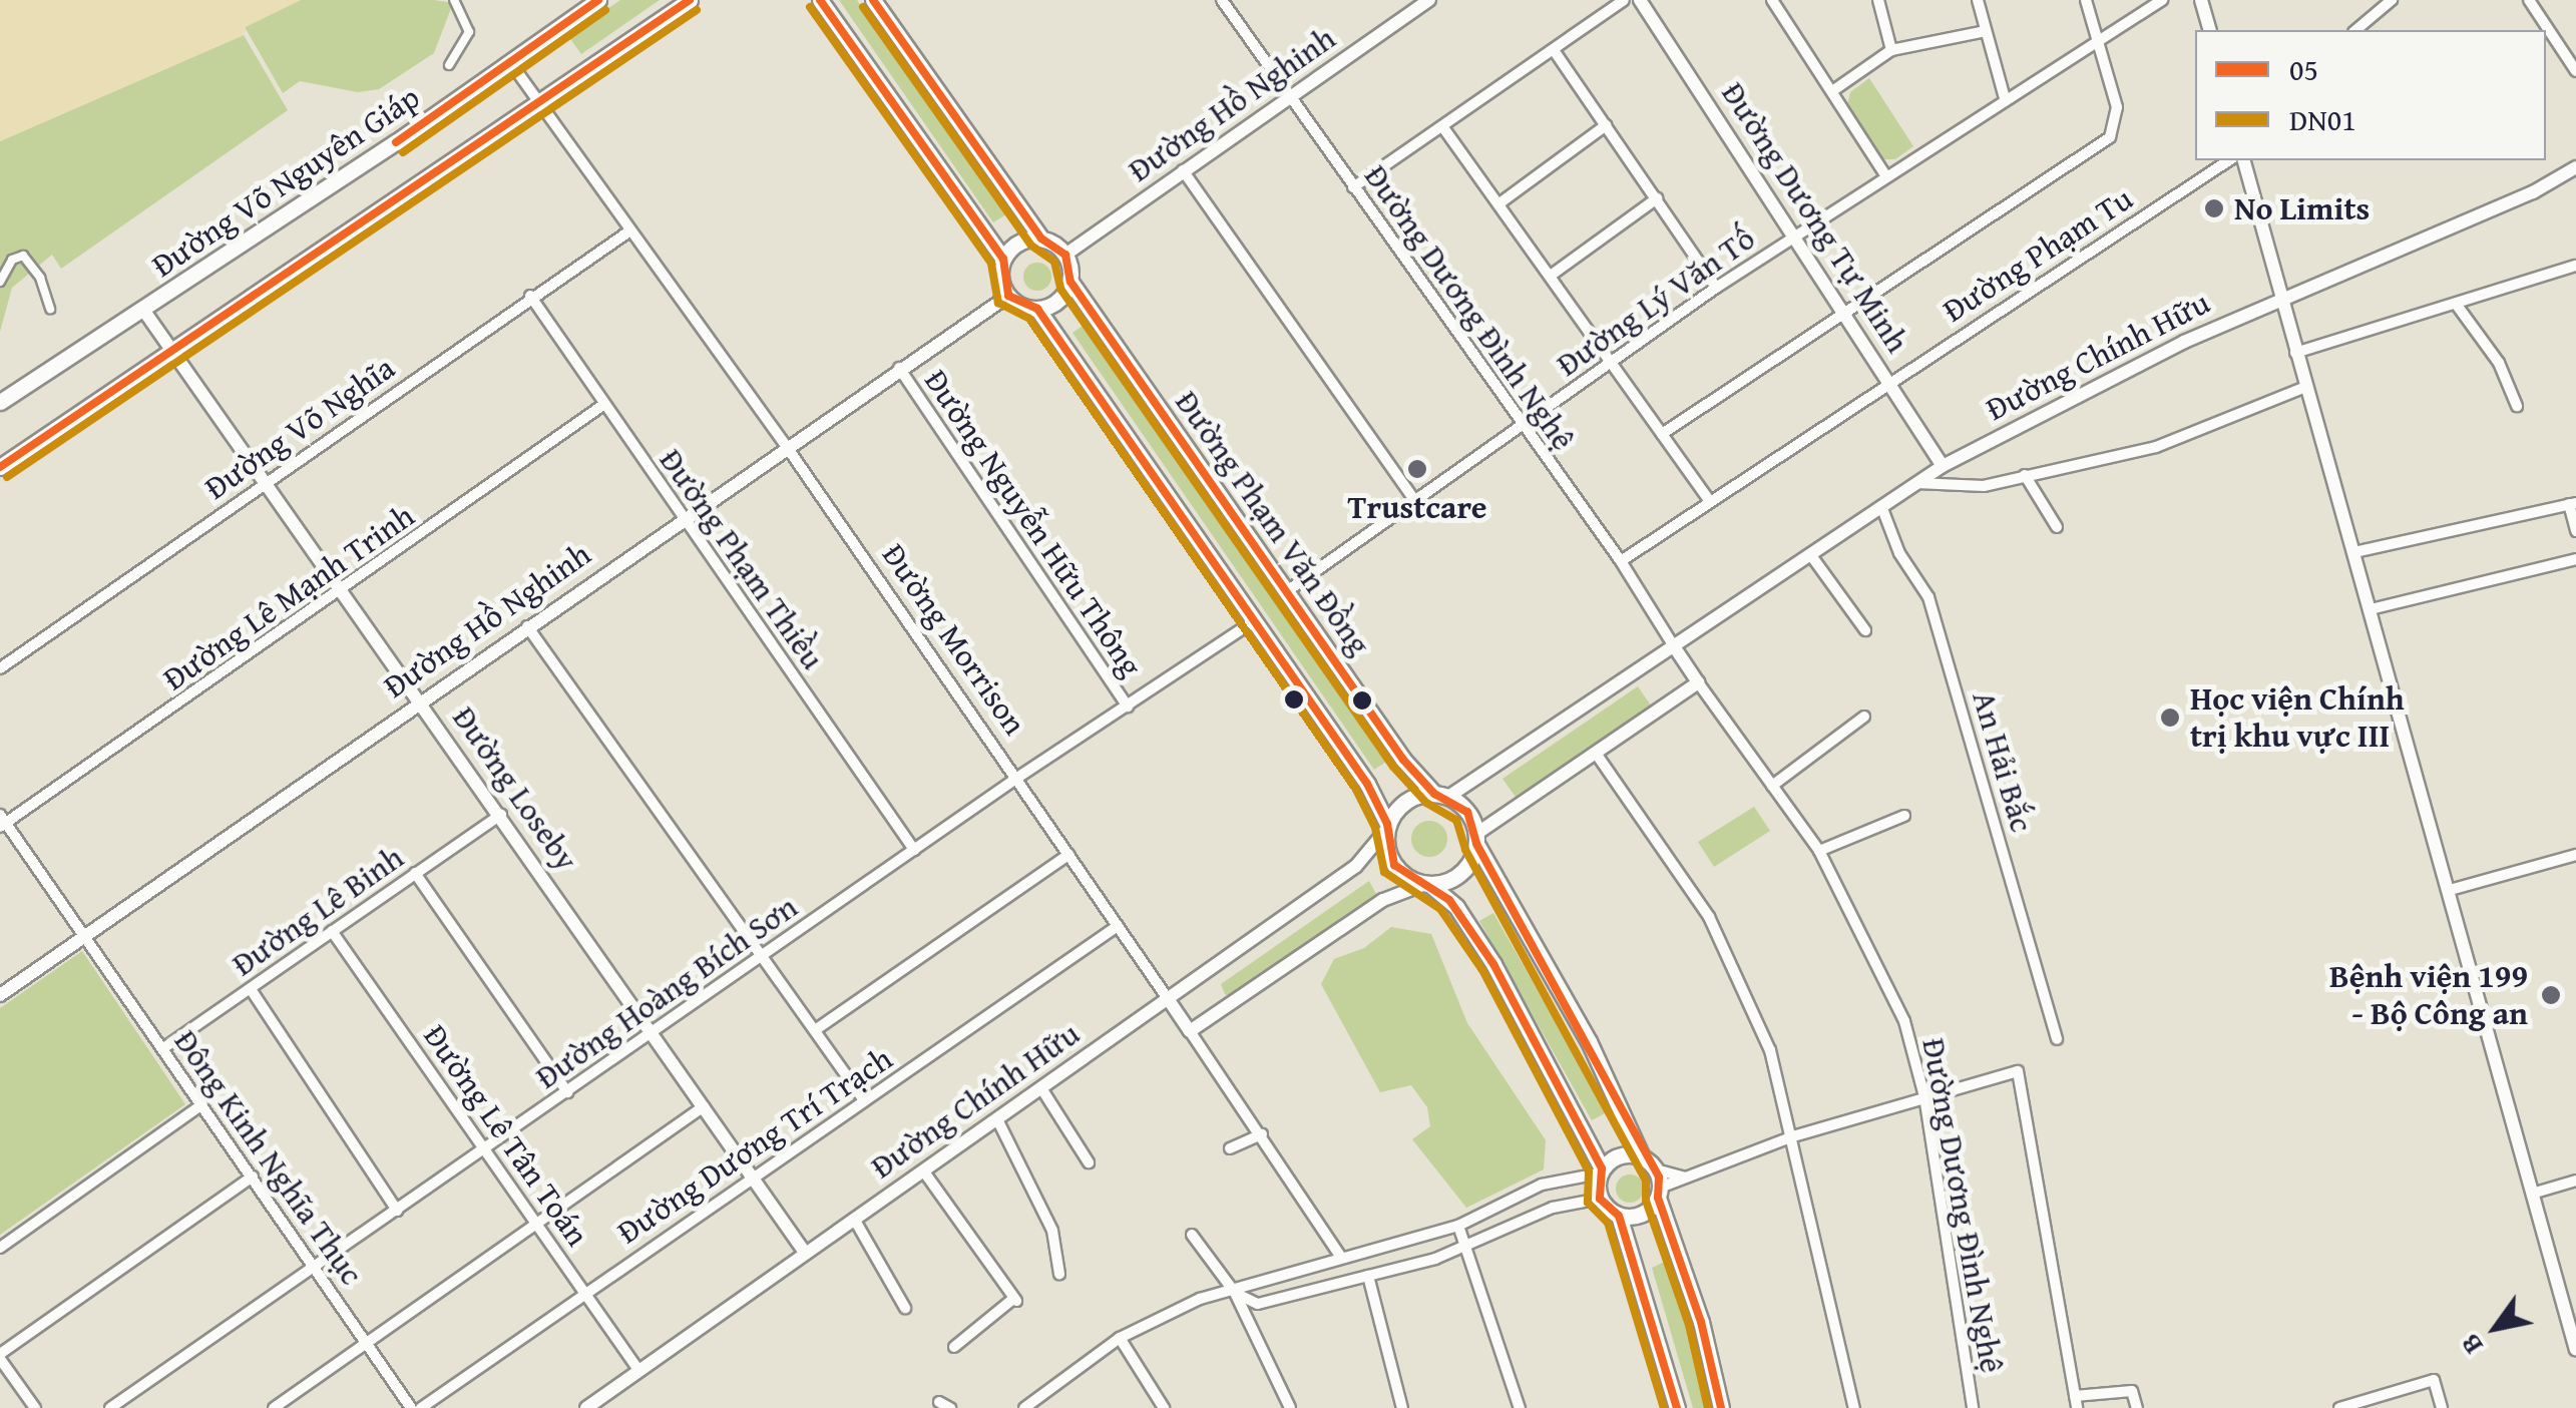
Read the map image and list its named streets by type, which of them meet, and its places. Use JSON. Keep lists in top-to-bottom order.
{
  "streets": {
    "main road": ["Đường Võ Nguyên Giáp", "Đường Phạm Văn Đồng"],
    "street": [
      "Đường Hồ Nghinh",
      "Đường Dương Tự Minh",
      "Đường Phạm Tu",
      "Đường Lý Văn Tố",
      "Đường Dương Đình Nghệ",
      "Đường Chính Hữu",
      "Đường Võ Nghĩa",
      "Đường Nguyễn Hữu Thông",
      "Đường Phạm Thiều",
      "Đường Lê Mạnh Trinh",
      "Đường Morrison",
      "An Hải Bắc",
      "Đường Loseby",
      "Đường Lê Binh",
      "Đường Hoàng Bích Sơn",
      "Đường Lê Tân Toán",
      "Đường Dương Trí Trạch",
      "Đông Kinh Nghĩa Thục"
    ]
  },
  "crossings": [
    ["Đường Hồ Nghinh", "Đường Dương Đình Nghệ"],
    ["Đường Hồ Nghinh", "Đường Nguyễn Hữu Thông"],
    ["Đường Hồ Nghinh", "Đường Phạm Văn Đồng"],
    ["Đường Hồ Nghinh", "Đường Phạm Thiều"],
    ["Đường Hồ Nghinh", "Đường Morrison"],
    ["Đường Hồ Nghinh", "Đường Loseby"],
    ["Đường Hồ Nghinh", "Đông Kinh Nghĩa Thục"],
    ["Đường Võ Nguyên Giáp", "Đường Morrison"],
    ["Đường Võ Nguyên Giáp", "Đường Loseby"],
    ["Đường Dương Tự Minh", "Đường Phạm Tu"],
    ["Đường Dương Tự Minh", "Đường Lý Văn Tố"],
    ["Đường Dương Tự Minh", "Đường Chính Hữu"],
    ["Đường Phạm Tu", "Đường Dương Đình Nghệ"],
    ["Đường Lý Văn Tố", "Đường Dương Đình Nghệ"],
    ["Đường Lý Văn Tố", "Đường Phạm Văn Đồng"],
    ["Đường Dương Đình Nghệ", "Đường Chính Hữu"],
    ["Đường Chính Hữu", "Đường Phạm Văn Đồng"],
    ["Đường Chính Hữu", "Đường Morrison"],
    ["Đường Chính Hữu", "An Hải Bắc"],
    ["Đường Chính Hữu", "Đường Loseby"],
    ["Đường Chính Hữu", "Đường Lê Tân Toán"],
    ["Đường Võ Nghĩa", "Đường Phạm Thiều"],
    ["Đường Võ Nghĩa", "Đường Morrison"],
    ["Đường Võ Nghĩa", "Đường Loseby"],
    ["Đường Nguyễn Hữu Thông", "Đường Hoàng Bích Sơn"],
    ["Đường Phạm Thiều", "Đường Lê Mạnh Trinh"],
    ["Đường Phạm Thiều", "Đường Hoàng Bích Sơn"],
    ["Đường Lê Mạnh Trinh", "Đường Loseby"],
    ["Đường Lê Mạnh Trinh", "Đông Kinh Nghĩa Thục"],
    ["Đường Morrison", "Đường Hoàng Bích Sơn"],
    ["Đường Morrison", "Đường Dương Trí Trạch"],
    ["Đường Loseby", "Đường Lê Binh"],
    ["Đường Loseby", "Đường Hoàng Bích Sơn"],
    ["Đường Loseby", "Đường Dương Trí Trạch"],
    ["Đường Lê Binh", "Đường Lê Tân Toán"],
    ["Đường Lê Binh", "Đông Kinh Nghĩa Thục"],
    ["Đường Hoàng Bích Sơn", "Đường Lê Tân Toán"],
    ["Đường Hoàng Bích Sơn", "Đông Kinh Nghĩa Thục"],
    ["Đường Lê Tân Toán", "Đường Dương Trí Trạch"]
  ],
  "places": [
    "No Limits",
    "Trustcare",
    "Học viện Chính trị khu vực III",
    "Bệnh viện 199 - Bộ Công an"
  ],
  "lines": ["transit line 05", "transit line DN01"],
  "legend": ["05", "DN01"],
  "north": "bottom left"
}
